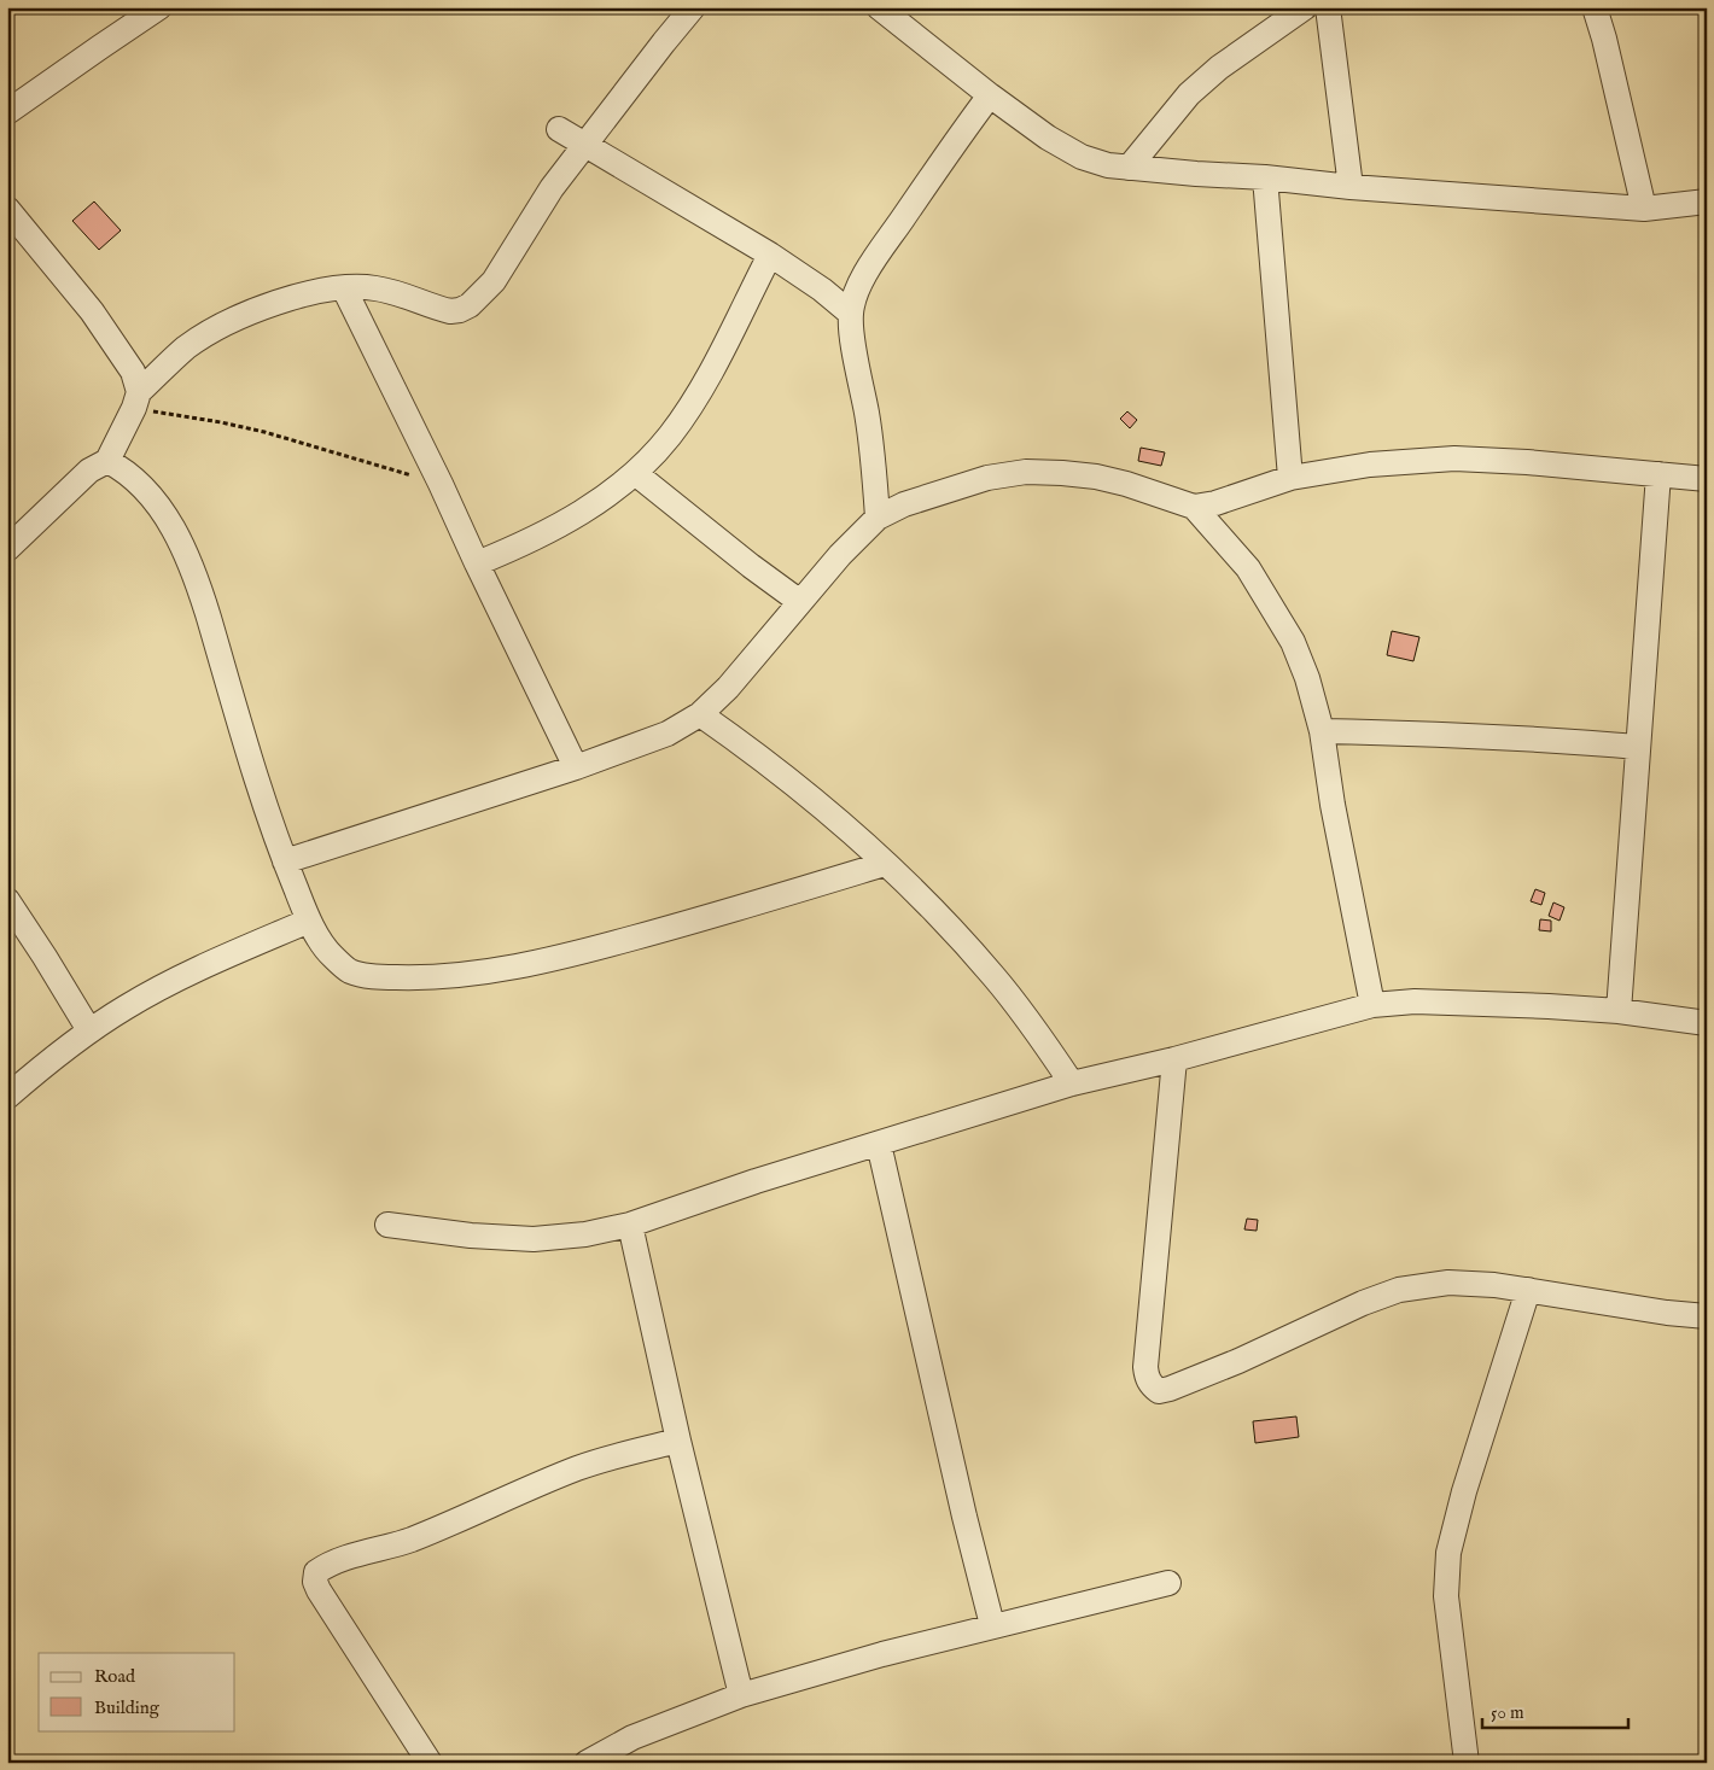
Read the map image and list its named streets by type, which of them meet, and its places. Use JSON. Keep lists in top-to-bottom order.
{
  "legend": ["Road", "Building"],
  "scale_bar": "50 m"
}
